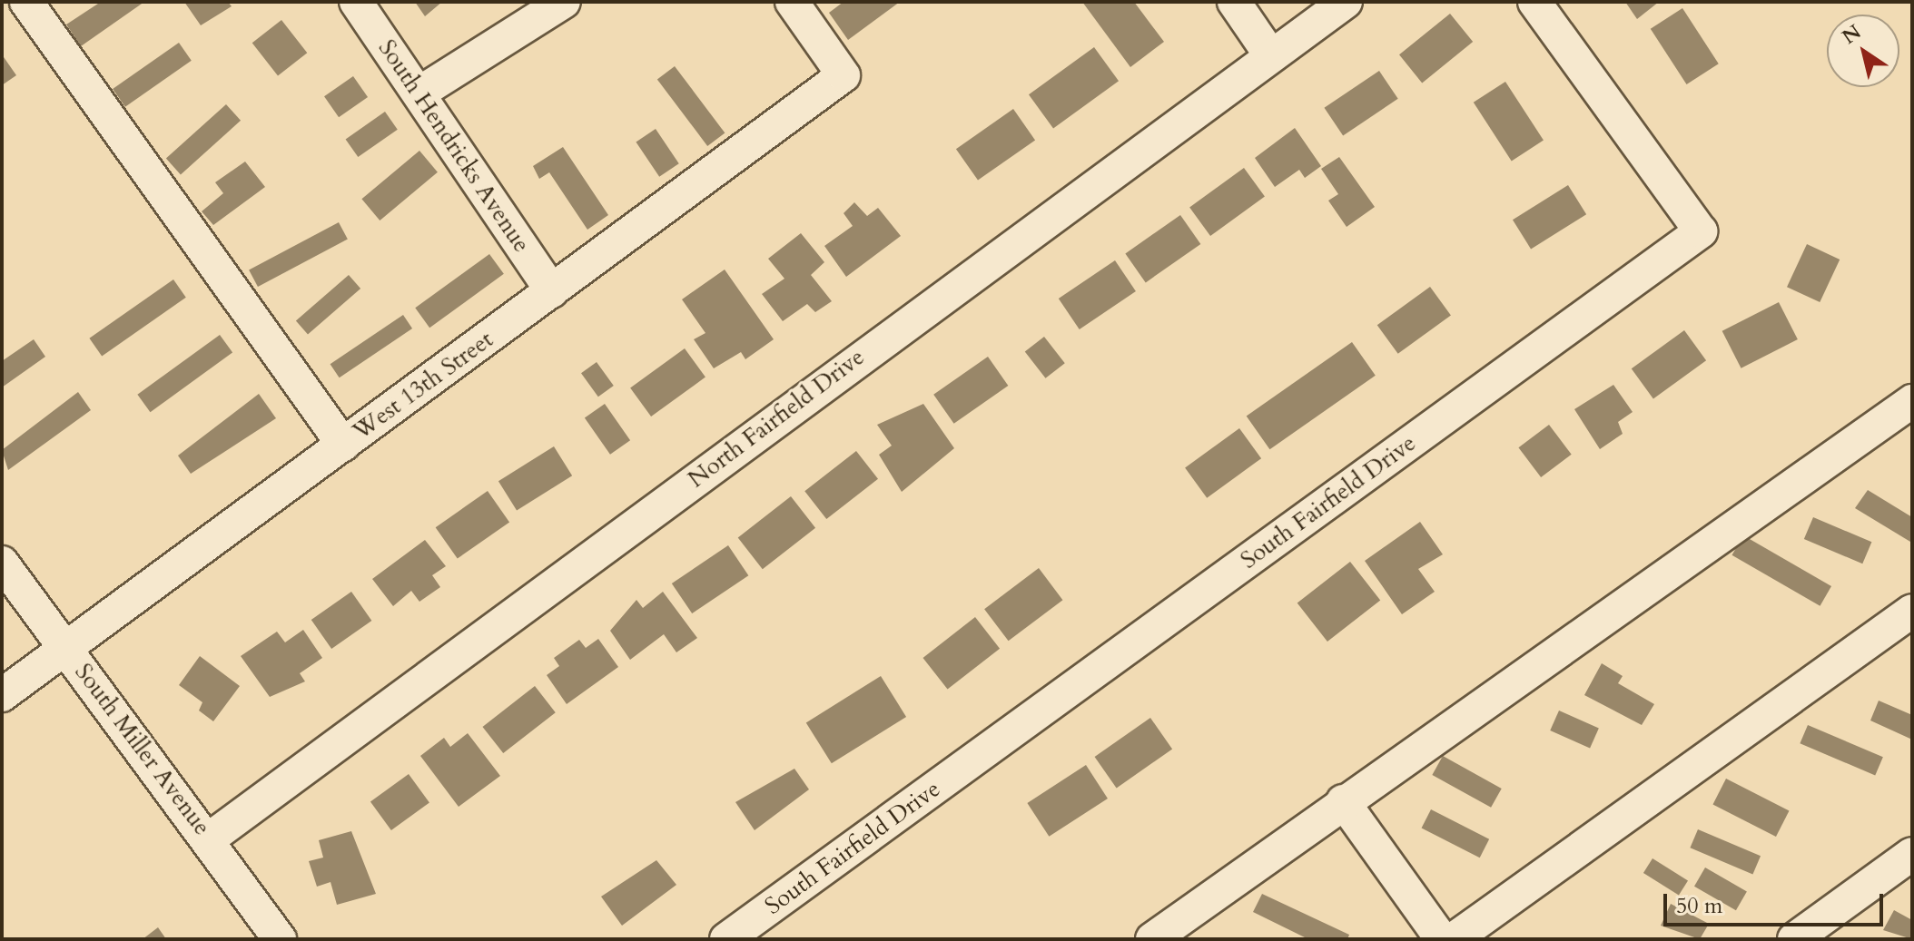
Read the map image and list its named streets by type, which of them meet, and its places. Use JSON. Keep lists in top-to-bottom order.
{
  "streets": {
    "street": [
      "South Hendricks Avenue",
      "West 13th Street",
      "North Fairfield Drive",
      "South Fairfield Drive",
      "South Miller Avenue"
    ]
  },
  "crossings": [
    ["South Hendricks Avenue", "West 13th Street"],
    ["West 13th Street", "South Miller Avenue"],
    ["North Fairfield Drive", "South Miller Avenue"]
  ],
  "scale_bar": "50 m",
  "north": "top left"
}
